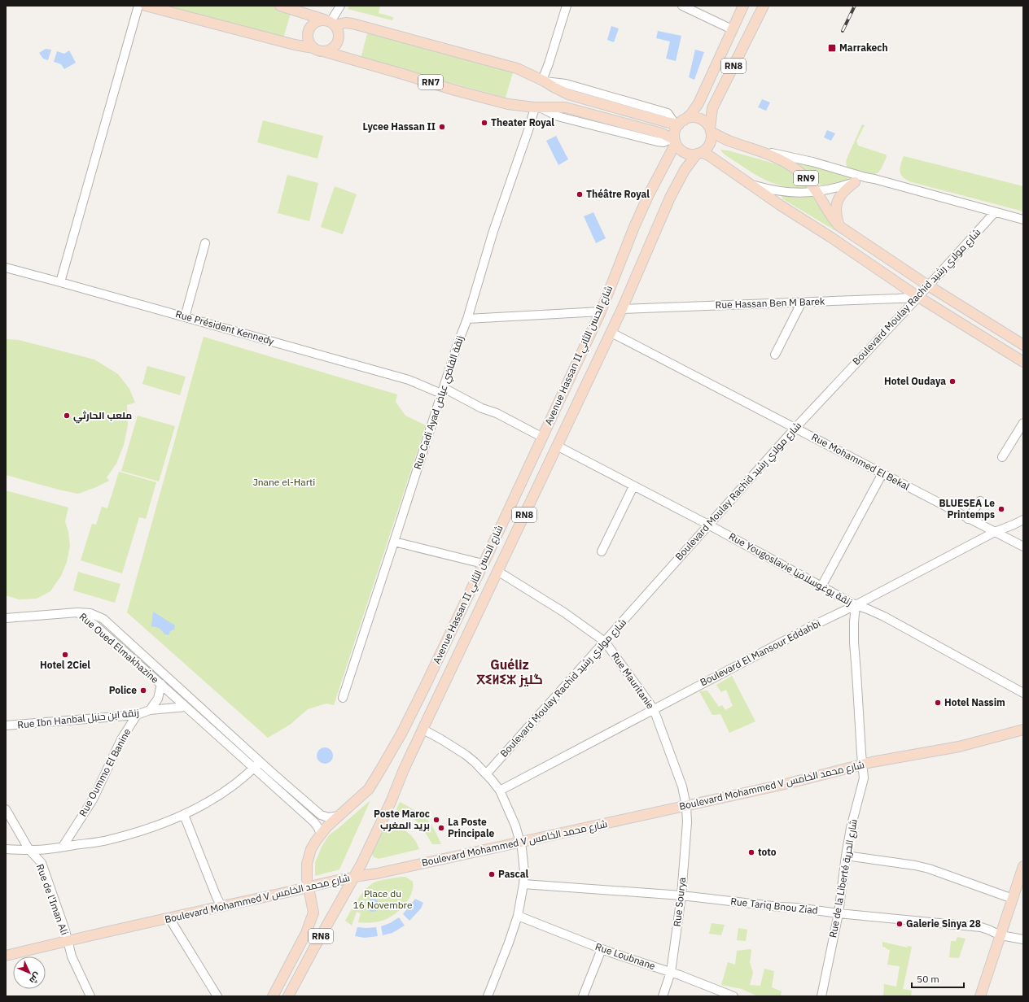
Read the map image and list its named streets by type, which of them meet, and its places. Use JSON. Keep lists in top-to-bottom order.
{
  "streets": {
    "main road": [
      "RN8",
      "RN7",
      "RN9",
      "Avenue Hassan II شارع الحسن الثاني",
      "Boulevard Mohammed V شارع محمد الخامس"
    ],
    "street": [
      "Boulevard Moulay Rachid شارع مولاي رشيد",
      "Rue Hassan Ben M Barek",
      "Rue Président Kennedy",
      "Rue Cadi Ayad زنقة القاضي عياض",
      "Rue Mohammed El Bekal",
      "Rue Yougoslavie زنقة يوغوسلافيا",
      "Rue Oued Elmakhazine",
      "Boulevard El Mansour Eddahbi",
      "Rue Mauritanie",
      "Rue Ibn Hanbal زنقة ابن حنبل",
      "Rue Oummo El Banine",
      "Rue de la Liberté شارع الحرية",
      "Rue de l'Iman Ali",
      "Rue Sourya",
      "Rue Tariq Bnou Ziad",
      "Rue Loubnane"
    ]
  },
  "crossings": [
    ["RN8", "RN7"],
    ["RN8", "RN9"],
    ["RN8", "Avenue Hassan II شارع الحسن الثاني"],
    ["RN8", "Boulevard Mohammed V شارع محمد الخامس"],
    ["RN7", "RN9"],
    ["RN7", "Avenue Hassan II شارع الحسن الثاني"],
    ["RN7", "Rue Cadi Ayad زنقة القاضي عياض"],
    ["RN9", "Boulevard Moulay Rachid شارع مولاي رشيد"],
    ["RN9", "Avenue Hassan II شارع الحسن الثاني"],
    ["Boulevard Moulay Rachid شارع مولاي رشيد", "Rue Hassan Ben M Barek"],
    ["Boulevard Moulay Rachid شارع مولاي رشيد", "Rue Mohammed El Bekal"],
    ["Boulevard Moulay Rachid شارع مولاي رشيد", "Rue Yougoslavie زنقة يوغوسلافيا"],
    ["Boulevard Moulay Rachid شارع مولاي رشيد", "Rue Mauritanie"],
    ["Rue Hassan Ben M Barek", "Avenue Hassan II شارع الحسن الثاني"],
    ["Rue Président Kennedy", "Rue Cadi Ayad زنقة القاضي عياض"],
    ["Avenue Hassan II شارع الحسن الثاني", "Rue Mohammed El Bekal"],
    ["Avenue Hassan II شارع الحسن الثاني", "Rue Yougoslavie زنقة يوغوسلافيا"],
    ["Avenue Hassan II شارع الحسن الثاني", "Rue Oued Elmakhazine"],
    ["Avenue Hassan II شارع الحسن الثاني", "Rue Mauritanie"],
    ["Avenue Hassan II شارع الحسن الثاني", "Boulevard Mohammed V شارع محمد الخامس"],
    ["Rue Mohammed El Bekal", "Boulevard El Mansour Eddahbi"],
    ["Rue Yougoslavie زنقة يوغوسلافيا", "Boulevard El Mansour Eddahbi"],
    ["Rue Yougoslavie زنقة يوغوسلافيا", "Rue de la Liberté شارع الحرية"],
    ["Rue Oued Elmakhazine", "Rue Ibn Hanbal زنقة ابن حنبل"],
    ["Boulevard El Mansour Eddahbi", "Rue Mauritanie"],
    ["Boulevard El Mansour Eddahbi", "Rue de la Liberté شارع الحرية"],
    ["Rue Mauritanie", "Boulevard Mohammed V شارع محمد الخامس"],
    ["Rue Mauritanie", "Rue Sourya"],
    ["Rue Ibn Hanbal زنقة ابن حنبل", "Rue Oummo El Banine"],
    ["Boulevard Mohammed V شارع محمد الخامس", "Rue de la Liberté شارع الحرية"],
    ["Boulevard Mohammed V شارع محمد الخامس", "Rue de l'Iman Ali"],
    ["Boulevard Mohammed V شارع محمد الخامس", "Rue Sourya"],
    ["Rue de la Liberté شارع الحرية", "Rue Tariq Bnou Ziad"],
    ["Rue Sourya", "Rue Tariq Bnou Ziad"],
    ["Rue Sourya", "Rue Loubnane"]
  ],
  "districts": ["Guéliz ⴳⵉⵍⵉⵣ گليز"],
  "parks": ["Jnane el-Harti", "Place du 16 Novembre"],
  "places": {
    "transit": ["Marrakech"],
    "other": [
      "Theater Royal",
      "Lycee Hassan II",
      "Théâtre Royal",
      "Hotel Oudaya",
      "ملعب الحارثي",
      "BLUESEA Le Printemps",
      "Hotel 2Ciel",
      "Police",
      "Hotel Nassim",
      "Poste Maroc بريد المغرب",
      "La Poste Principale",
      "toto",
      "Pascal",
      "Galerie Sinya 28"
    ]
  },
  "scale_bar": "50 m",
  "north": "bottom right"
}
